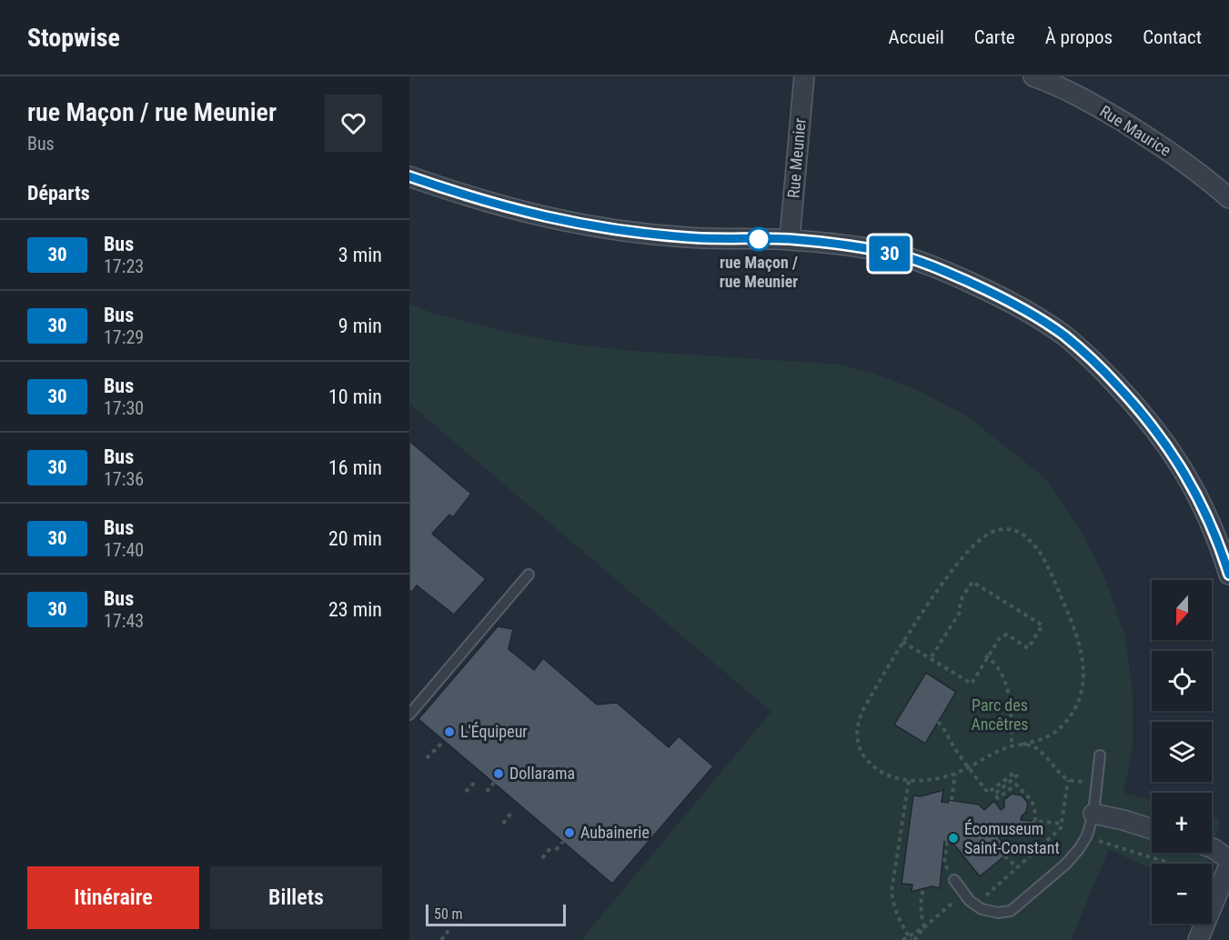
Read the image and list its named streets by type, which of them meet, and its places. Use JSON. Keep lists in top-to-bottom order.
{
  "streets": {
    "street": ["Rue Maurice", "Rue Meunier"]
  },
  "parks": ["Parc des Ancêtres"],
  "places": [
    "rue Maçon / rue Meunier",
    "L'Équipeur",
    "Dollarama",
    "Aubainerie",
    "Écomuseum Saint-Constant"
  ],
  "lines": ["bus line 30"],
  "scale_bar": "50 m",
  "north": "bottom",
  "page": {
    "header": "Stopwise",
    "nav": [
      "Accueil",
      "Carte",
      "À propos",
      "Contact"
    ],
    "heading": [
      ["rue Maçon / rue Meunier", "Bus"],
      "Départs"
    ],
    "on_map": "30",
    "list": [
      {
        "mark": "30",
        "name": "Bus",
        "note": "17:23",
        "value": "3 min"
      },
      {
        "mark": "30",
        "name": "Bus",
        "note": "17:29",
        "value": "9 min"
      },
      {
        "mark": "30",
        "name": "Bus",
        "note": "17:30",
        "value": "10 min"
      },
      {
        "mark": "30",
        "name": "Bus",
        "note": "17:36",
        "value": "16 min"
      },
      {
        "mark": "30",
        "name": "Bus",
        "note": "17:40",
        "value": "20 min"
      },
      {
        "mark": "30",
        "name": "Bus",
        "note": "17:43",
        "value": "23 min"
      }
    ],
    "map_buttons": ["+", "−"],
    "buttons": ["Itinéraire", "Billets"],
    "scale": "50 m"
  }
}
